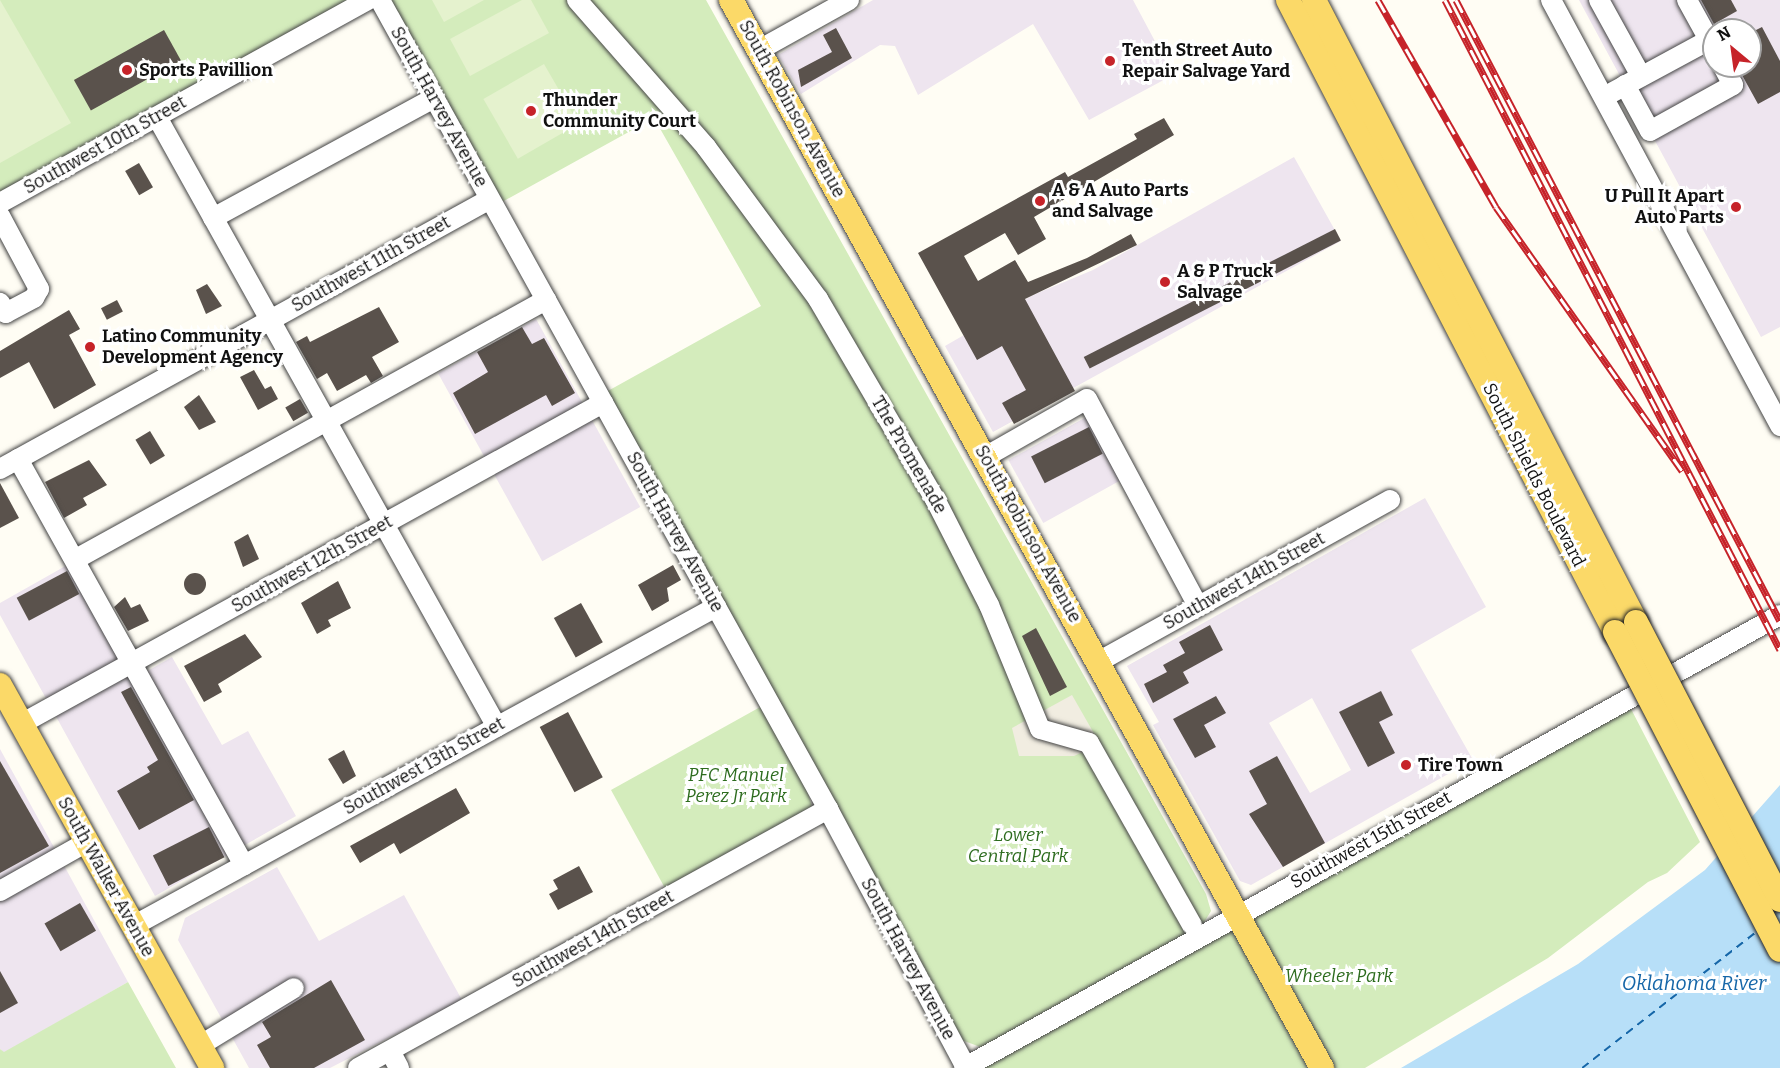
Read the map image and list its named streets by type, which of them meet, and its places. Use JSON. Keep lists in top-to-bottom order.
{
  "streets": {
    "main road": ["South Robinson Avenue", "South Shields Boulevard", "South Walker Avenue"],
    "street": [
      "South Harvey Avenue",
      "Southwest 10th Street",
      "Southwest 11th Street",
      "The Promenade",
      "Southwest 12th Street",
      "Southwest 14th Street",
      "Southwest 13th Street",
      "Southwest 15th Street"
    ]
  },
  "crossings": [
    ["South Harvey Avenue", "Southwest 11th Street"],
    ["South Harvey Avenue", "Southwest 12th Street"],
    ["South Harvey Avenue", "Southwest 14th Street"],
    ["South Harvey Avenue", "Southwest 13th Street"],
    ["South Harvey Avenue", "Southwest 15th Street"],
    ["South Robinson Avenue", "Southwest 14th Street"],
    ["South Robinson Avenue", "Southwest 15th Street"],
    ["Southwest 12th Street", "South Walker Avenue"],
    ["Southwest 13th Street", "South Walker Avenue"]
  ],
  "water": ["Oklahoma River"],
  "parks": ["PFC Manuel Perez Jr Park", "Lower Central Park", "Wheeler Park"],
  "places": [
    "Tenth Street Auto Repair Salvage Yard",
    "Sports Pavillion",
    "Thunder Community Court",
    "A & A Auto Parts and Salvage",
    "U Pull It Apart Auto Parts",
    "A & P Truck Salvage",
    "Latino Community Development Agency",
    "Tire Town"
  ],
  "north": "top left"
}
